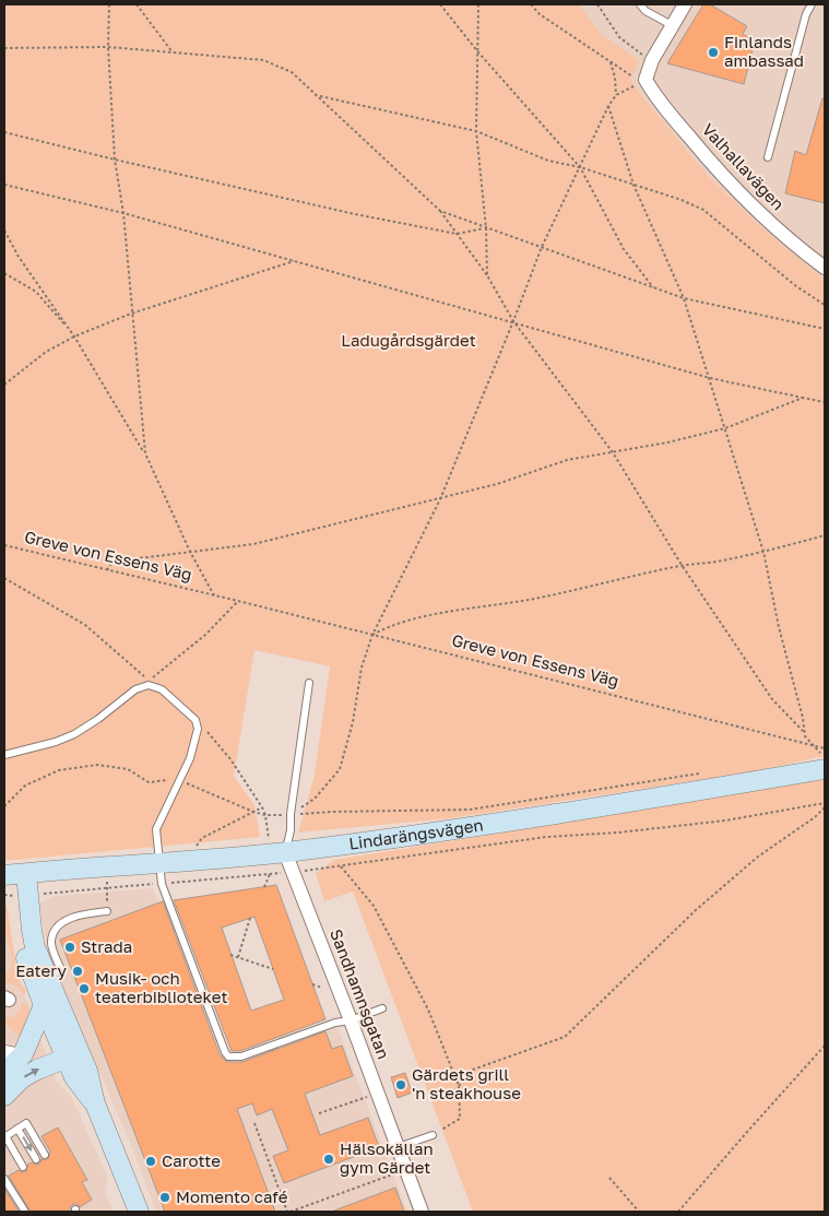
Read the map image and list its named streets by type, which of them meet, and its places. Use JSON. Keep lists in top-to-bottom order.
{
  "streets": {
    "street": ["Valhallavägen", "Lindarängsvägen", "Sandhamnsgatan"],
    "path": ["Greve von Essens Väg"]
  },
  "crossings": [
    ["Lindarängsvägen", "Sandhamnsgatan"]
  ],
  "parks": ["Ladugårdsgärdet"],
  "places": [
    "Finlands ambassad",
    "Strada",
    "Eatery",
    "Musik- och teaterbiblioteket",
    "Gärdets grill 'n steakhouse",
    "Hälsokällan gym Gärdet",
    "Carotte",
    "Momento café"
  ]
}
